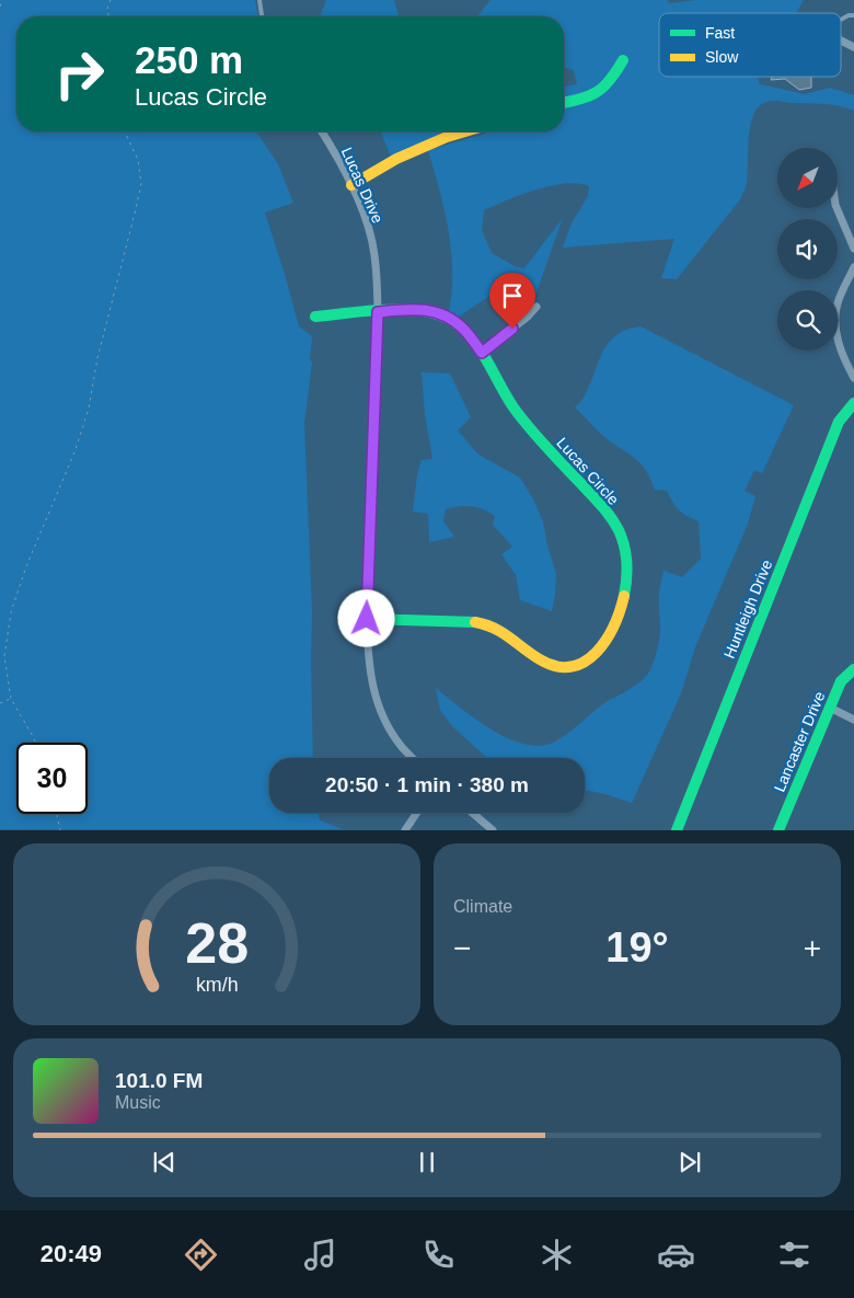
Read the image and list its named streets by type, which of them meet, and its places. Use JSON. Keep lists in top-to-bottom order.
{
  "streets": {
    "street": [
      "Lucas Drive",
      "Lucas Circle",
      "Huntleigh Drive",
      "Lancaster Drive"
    ]
  },
  "crossings": [
    ["Lucas Drive", "Lucas Circle"]
  ],
  "legend": ["Fast", "Slow"],
  "north": "bottom left",
  "page": {
    "turn": ["250 m", "Lucas Circle"],
    "limit": "30",
    "trip": "20:50 · 1 min · 380 m",
    "tile": "Climate",
    "heat": ["−", "19°", "+"],
    "song": ["101.0 FM", "Music"],
    "tabs": "20:49",
    "gauge": ["28", "km/h"]
  }
}
